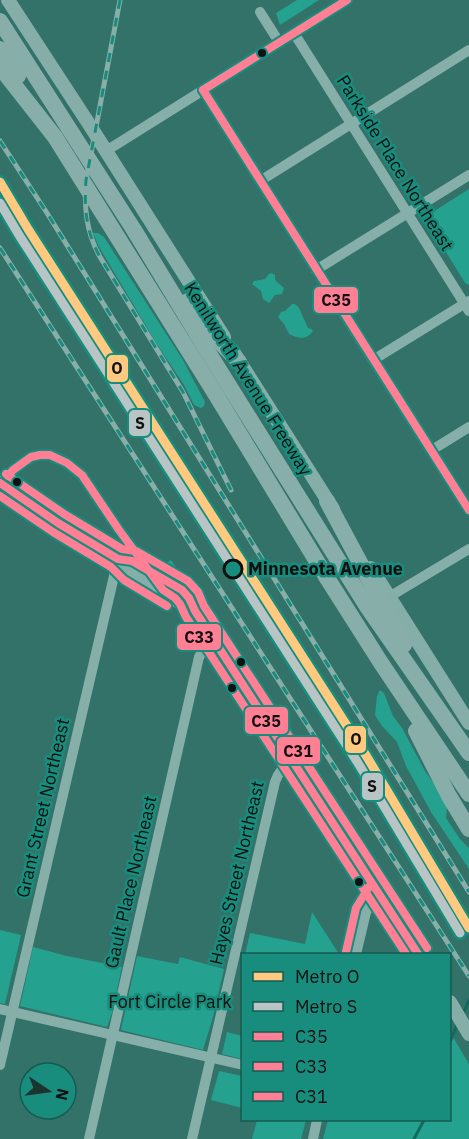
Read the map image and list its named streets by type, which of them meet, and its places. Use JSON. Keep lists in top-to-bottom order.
{
  "streets": {
    "highway": ["Kenilworth Avenue Freeway"],
    "street": [
      "Parkside Place Northeast",
      "Grant Street Northeast",
      "Hayes Street Northeast",
      "Gault Place Northeast"
    ]
  },
  "parks": ["Fort Circle Park"],
  "places": ["Minnesota Avenue"],
  "lines": [
    "transit line C35",
    "metro line O",
    "metro line S",
    "transit line C33",
    "transit line C31"
  ],
  "legend": [
    "Metro O",
    "Metro S",
    "C35",
    "C33",
    "C31"
  ],
  "north": "right"
}
